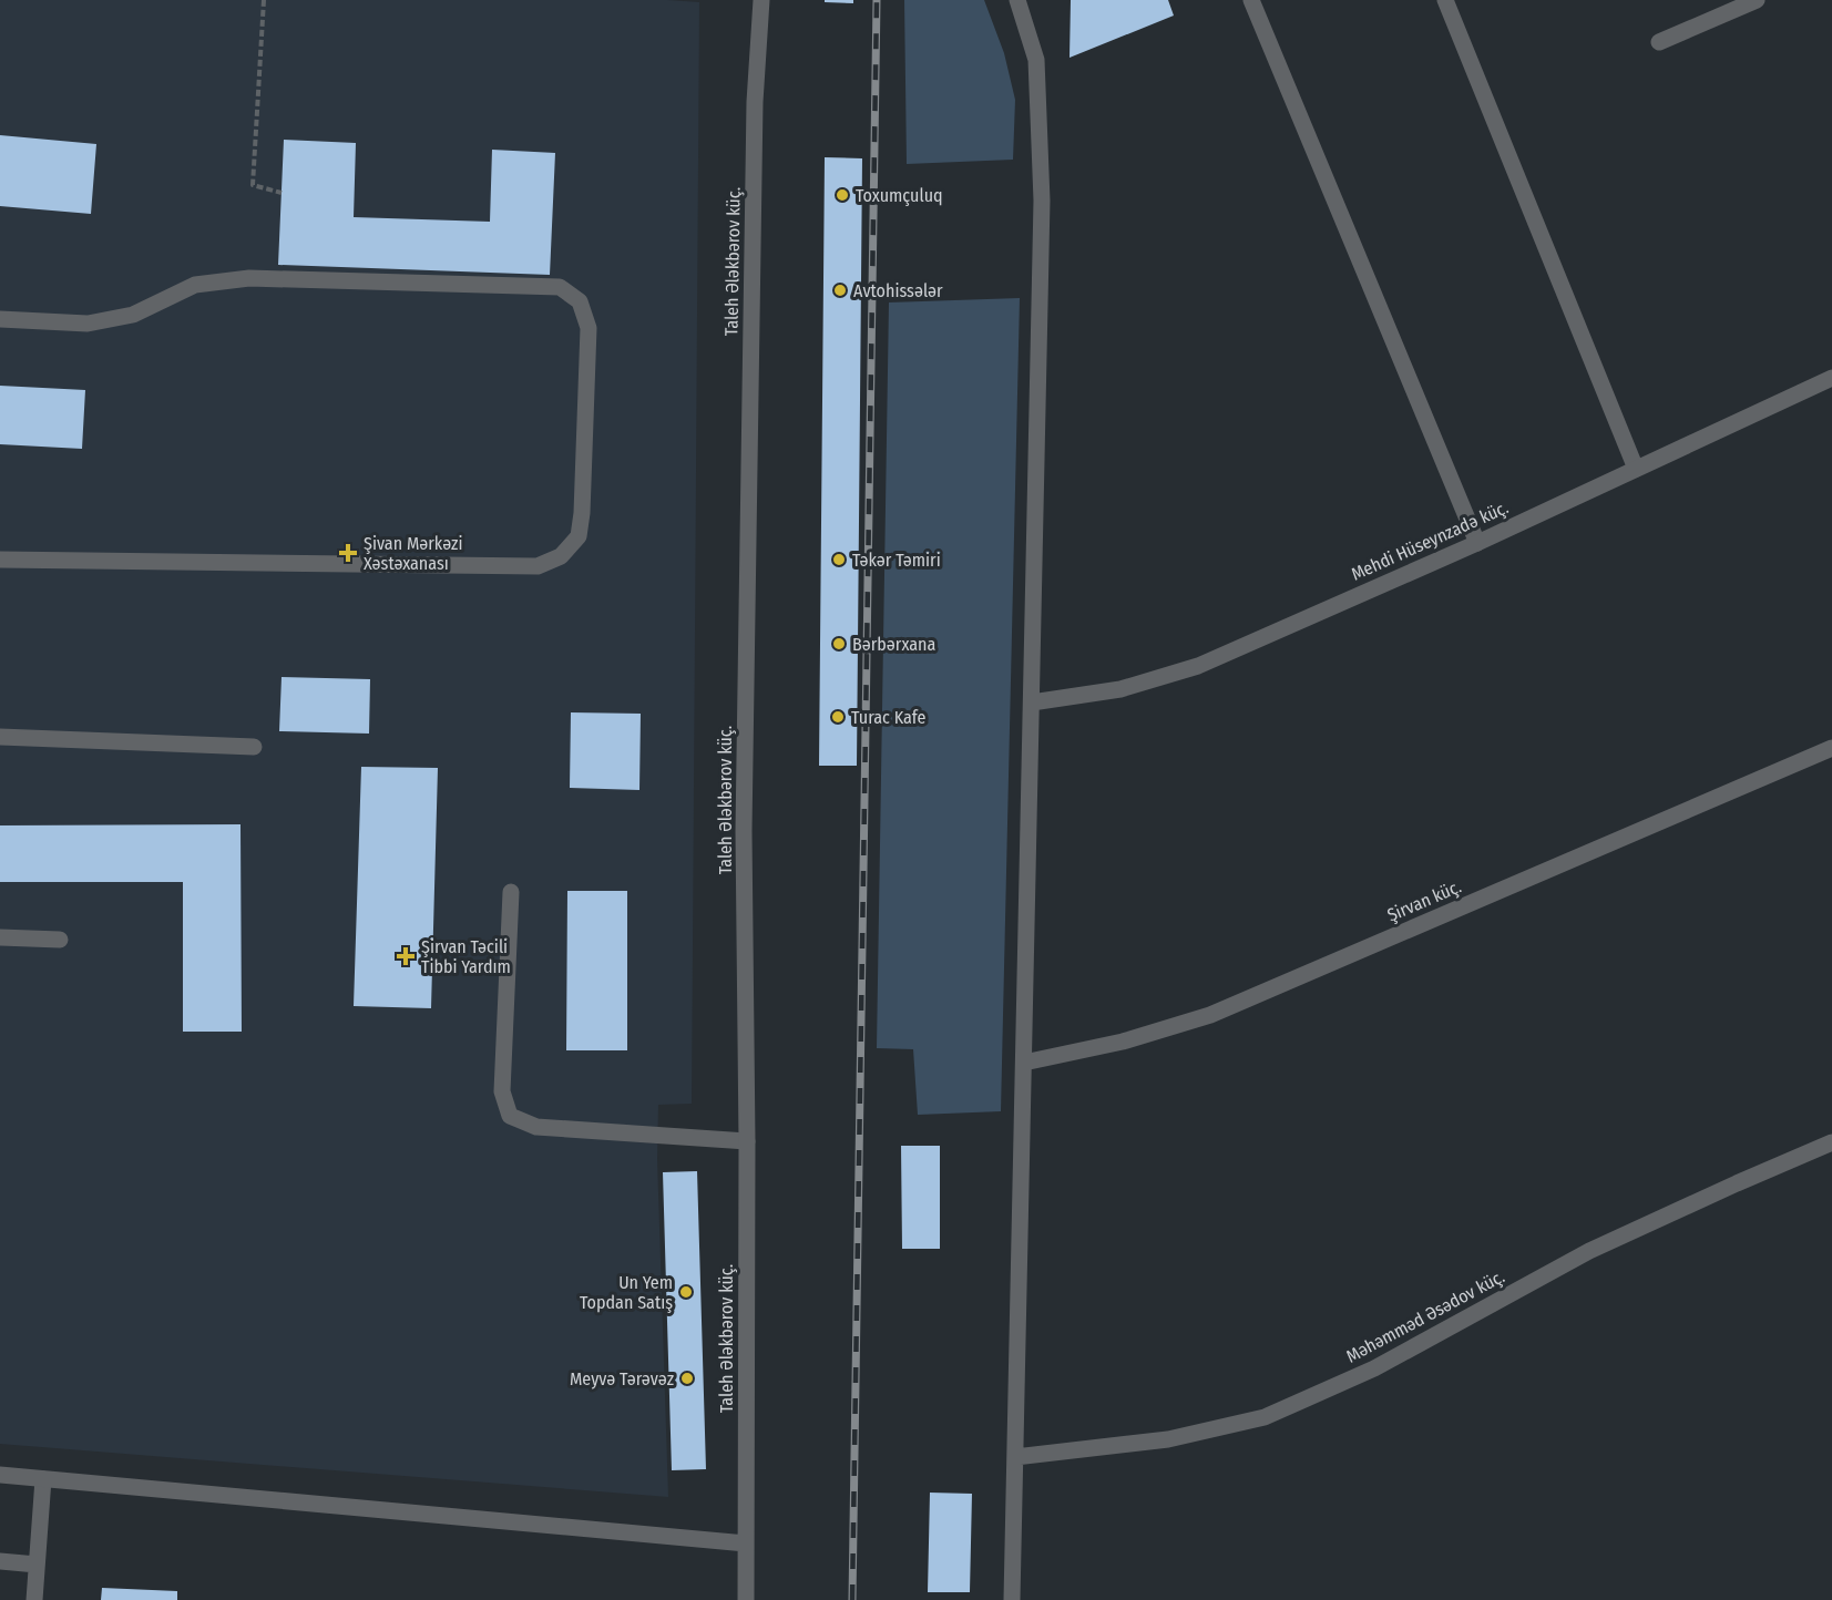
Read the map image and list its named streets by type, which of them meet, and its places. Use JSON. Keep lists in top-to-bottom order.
{
  "streets": {
    "street": [
      "Taleh Ələkbərov küç.",
      "Mehdi Hüseynzadə küç.",
      "Şirvan küç.",
      "Məhəmməd Əsədov küç."
    ]
  },
  "places": {
    "other": [
      "Toxumçuluq",
      "Avtohissələr",
      "Təkər Təmiri",
      "Bərbərxana",
      "Turac Kafe",
      "Un Yem Topdan Satış",
      "Meyvə Tərəvəz"
    ],
    "health": ["Şivan Mərkəzi Xəstəxanası", "Şirvan Təcili Tibbi Yardım"]
  }
}
